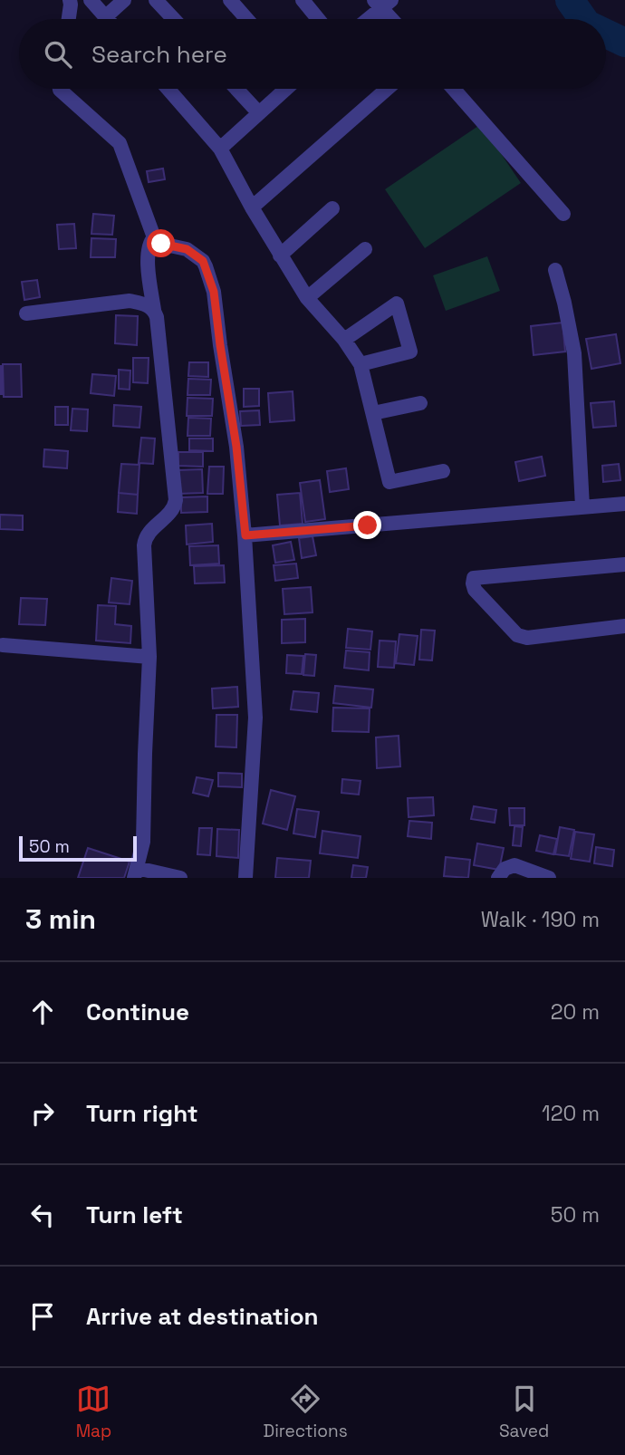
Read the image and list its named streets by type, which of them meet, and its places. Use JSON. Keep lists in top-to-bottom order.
{
  "scale_bar": "50 m",
  "page": {
    "search": "Search here",
    "scale": "50 m",
    "heading": ["3 min", "Walk · 190 m"],
    "list": [
      ["Continue", "20 m"],
      ["Turn right", "120 m"],
      ["Turn left", "50 m"],
      "Arrive at destination"
    ],
    "nav": ["Map", "Directions", "Saved"]
  }
}
